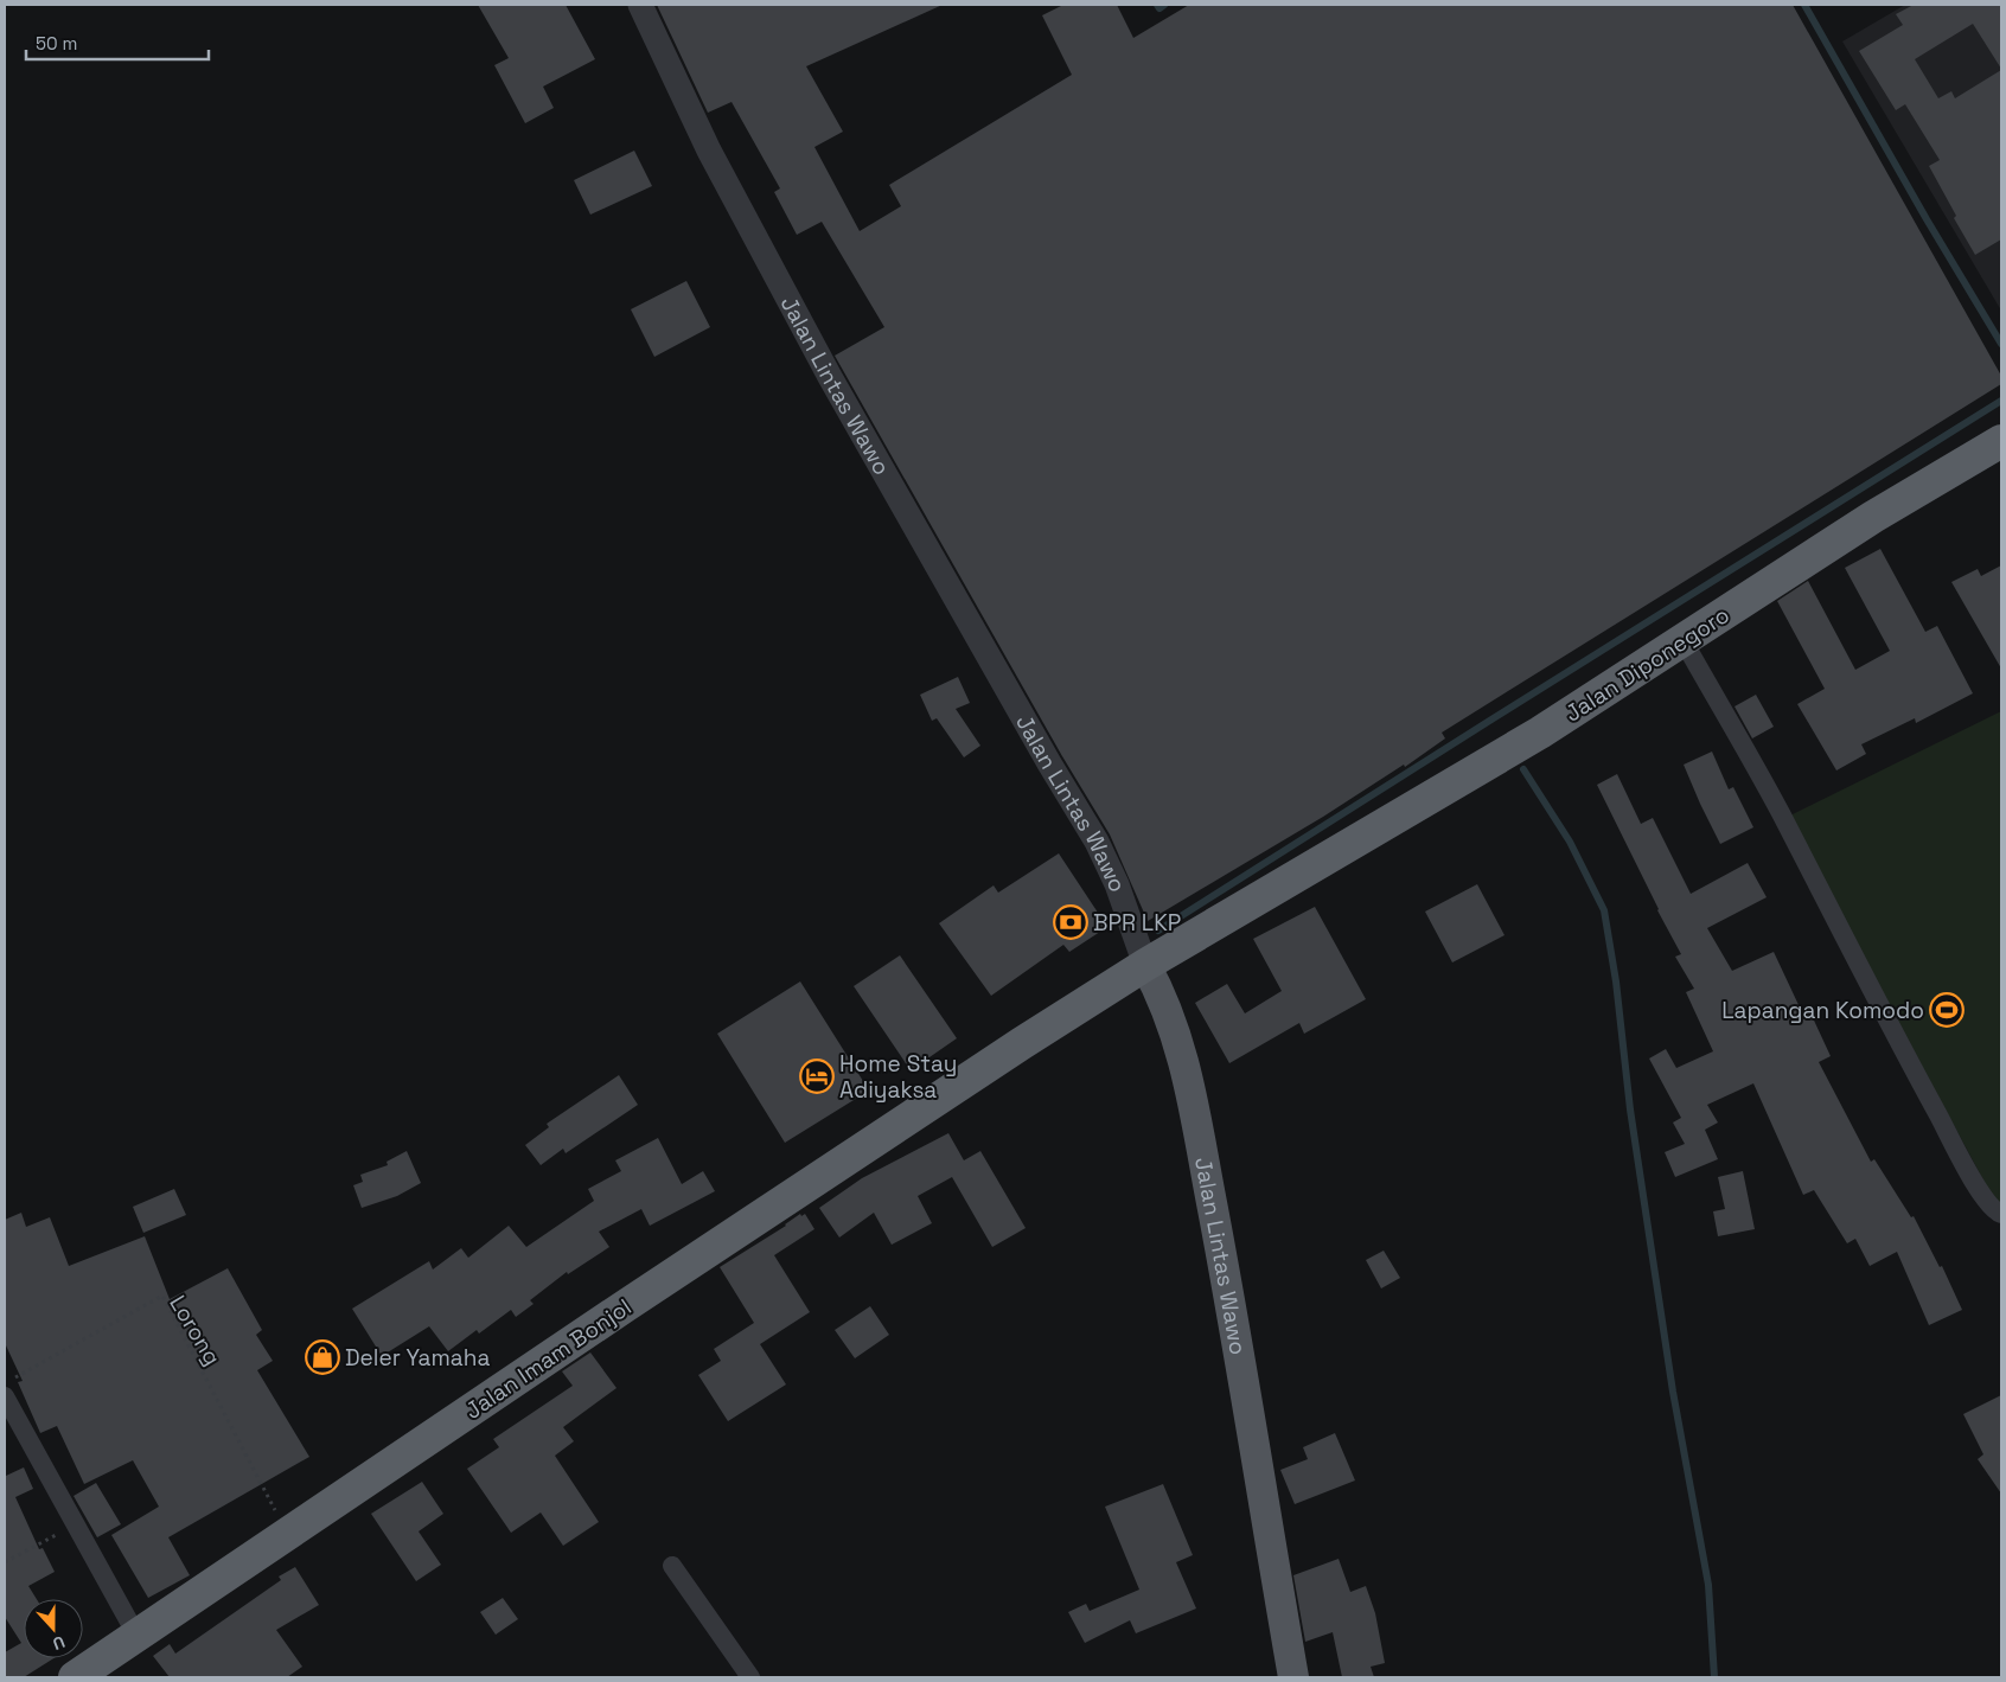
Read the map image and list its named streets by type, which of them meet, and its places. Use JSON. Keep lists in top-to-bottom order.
{
  "streets": {
    "highway": ["Jalan Diponegoro", "Jalan Imam Bonjol"],
    "main road": ["Jalan Lintas Wawo"],
    "path": ["Lorong"]
  },
  "crossings": [
    ["Jalan Lintas Wawo", "Jalan Diponegoro"],
    ["Jalan Lintas Wawo", "Jalan Imam Bonjol"],
    ["Jalan Diponegoro", "Jalan Imam Bonjol"],
    ["Lorong", "Jalan Imam Bonjol"]
  ],
  "places": {
    "bank": ["BPR LKP"],
    "sports": ["Lapangan Komodo"],
    "hotel": ["Home Stay Adiyaksa"],
    "shop": ["Deler Yamaha"]
  },
  "scale_bar": "50 m",
  "north": "bottom"
}
